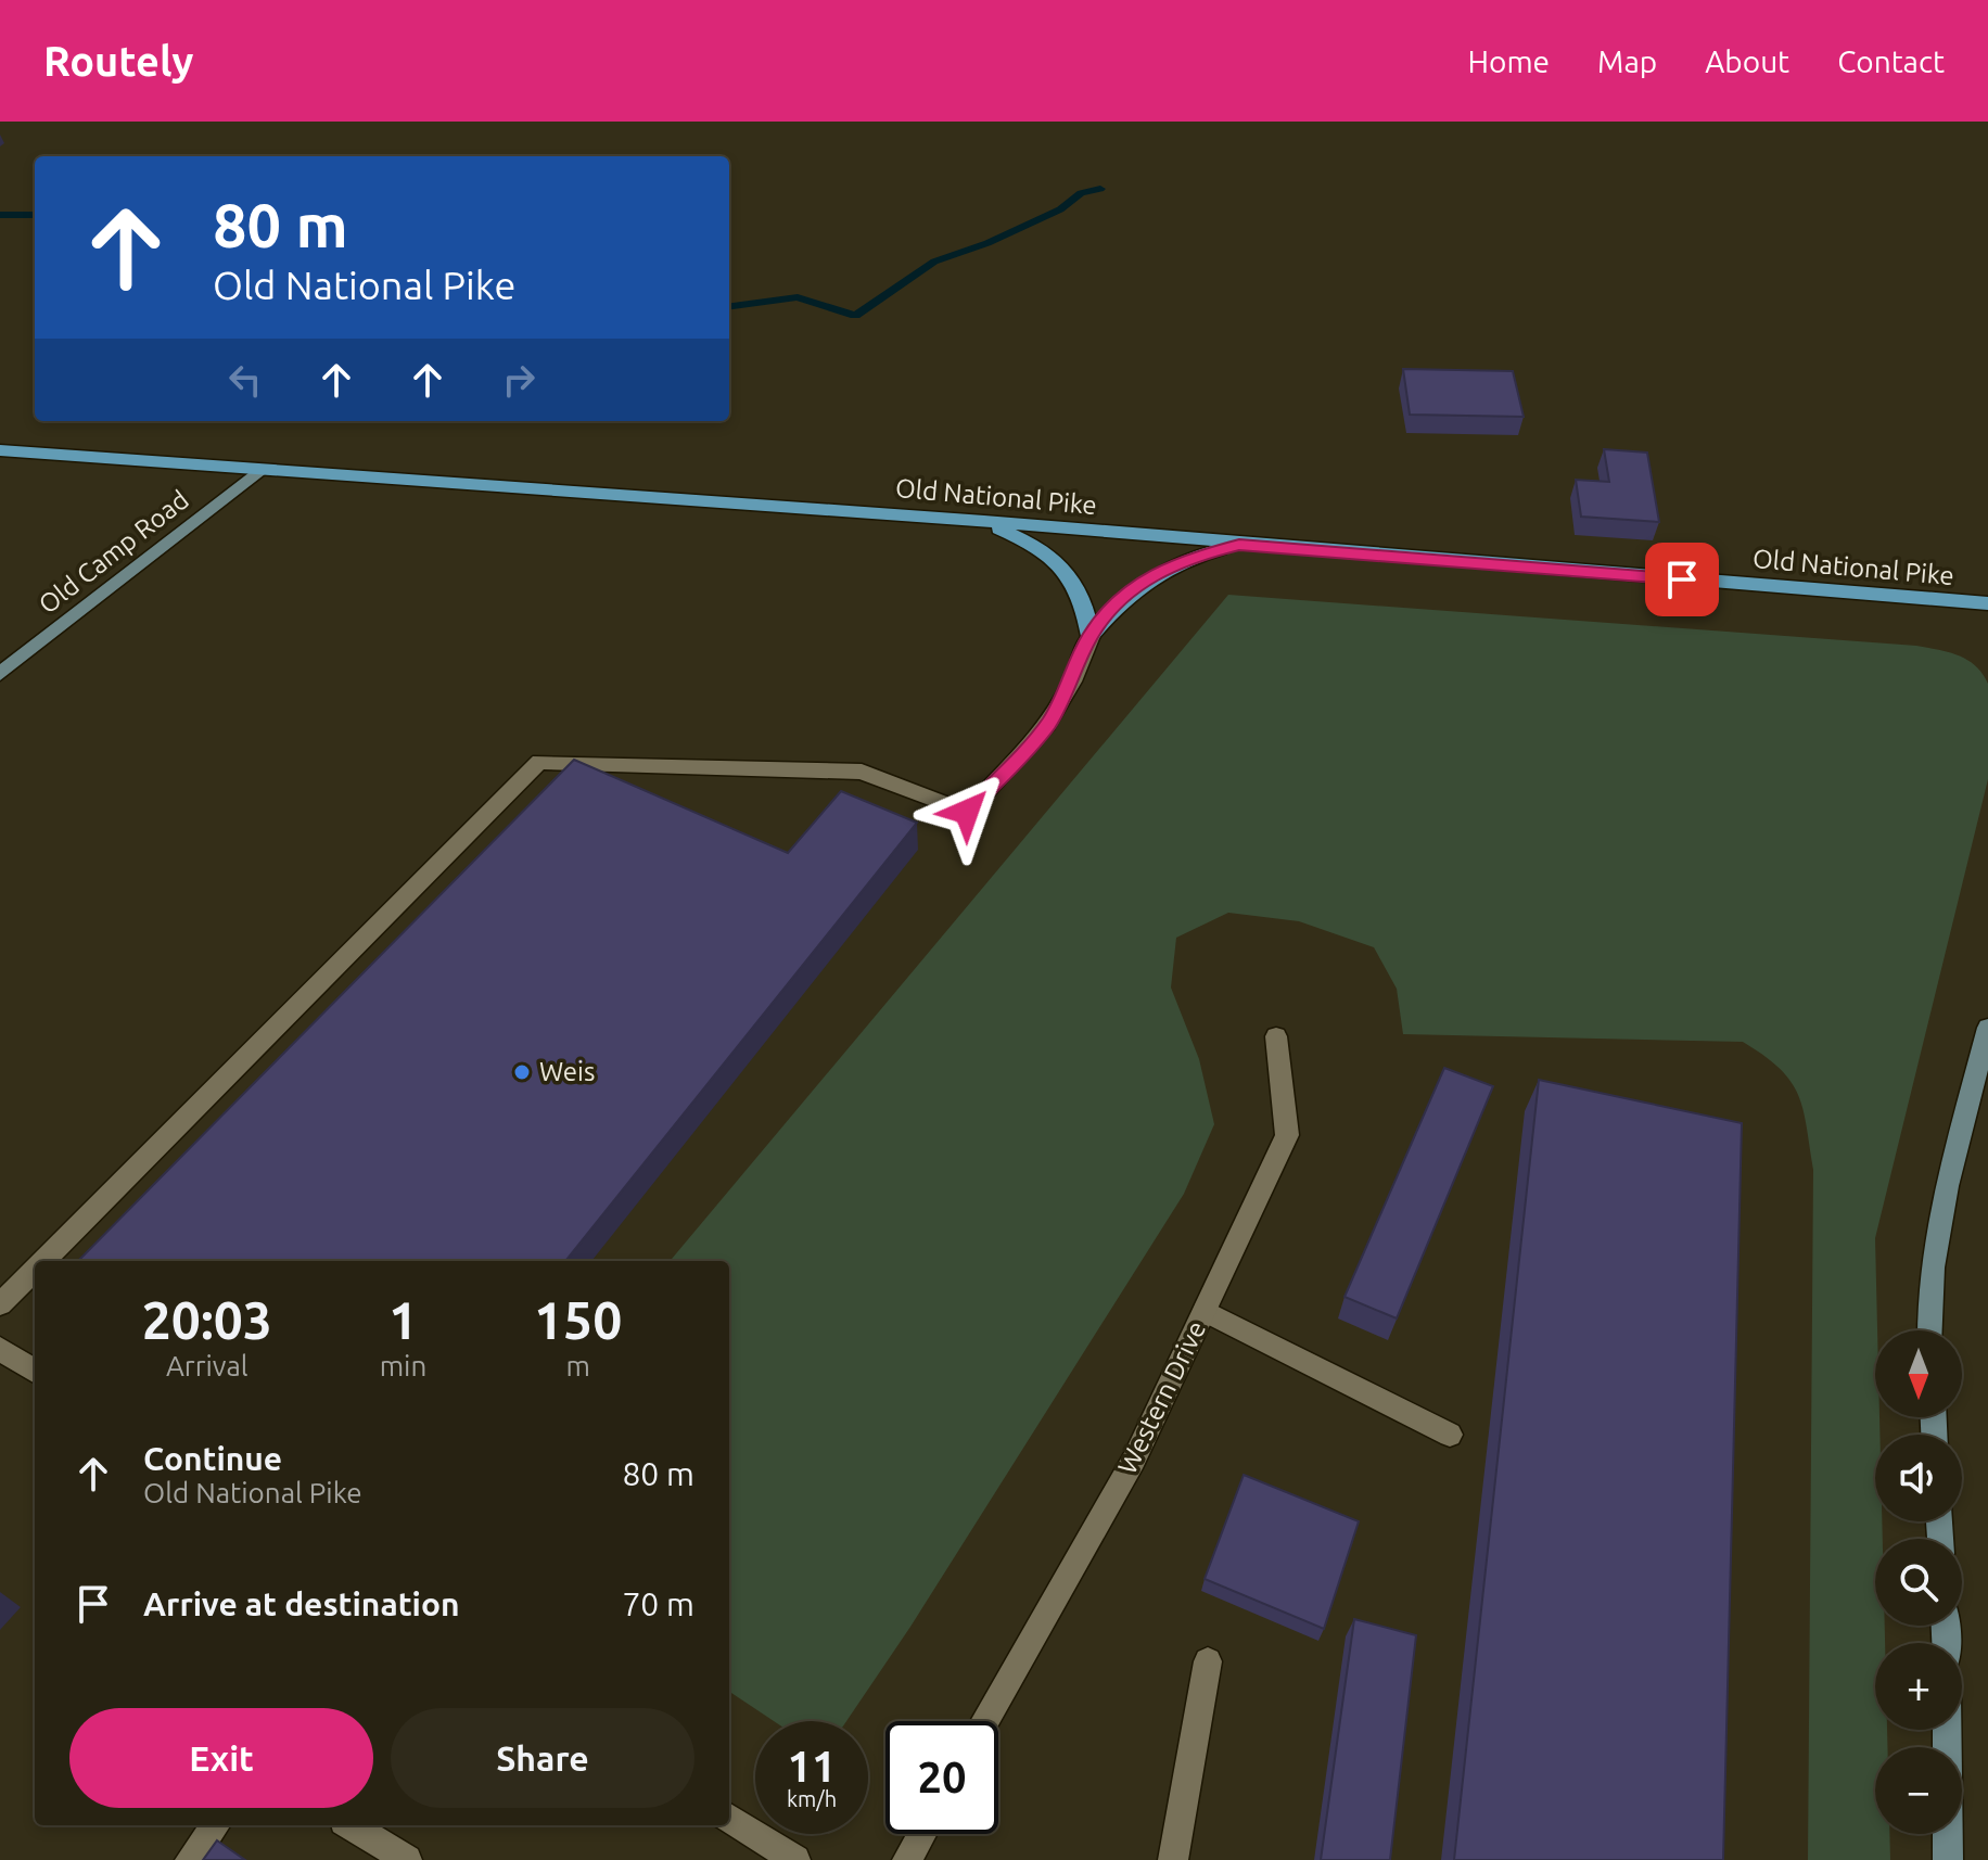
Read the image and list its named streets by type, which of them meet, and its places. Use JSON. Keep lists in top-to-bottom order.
{
  "streets": {
    "main road": ["Old National Pike"],
    "street": ["Old Camp Road", "Western Drive"]
  },
  "crossings": [
    ["Old National Pike", "Old Camp Road"]
  ],
  "places": ["Weis"],
  "north": "bottom",
  "page": {
    "header": "Routely",
    "nav": [
      "Home",
      "Map",
      "About",
      "Contact"
    ],
    "turn": ["80 m", "Old National Pike"],
    "eta": [
      "20:03",
      "Arrival",
      "1",
      "min",
      "150",
      "m"
    ],
    "map_buttons": ["+", "−"],
    "list": [
      {
        "name": "Continue",
        "note": "Old National Pike",
        "value": "80 m"
      },
      {
        "name": "Arrive at destination",
        "value": "70 m"
      }
    ],
    "buttons": ["Exit", "Share"],
    "speed": "11 km/h",
    "limit": "20"
  }
}
